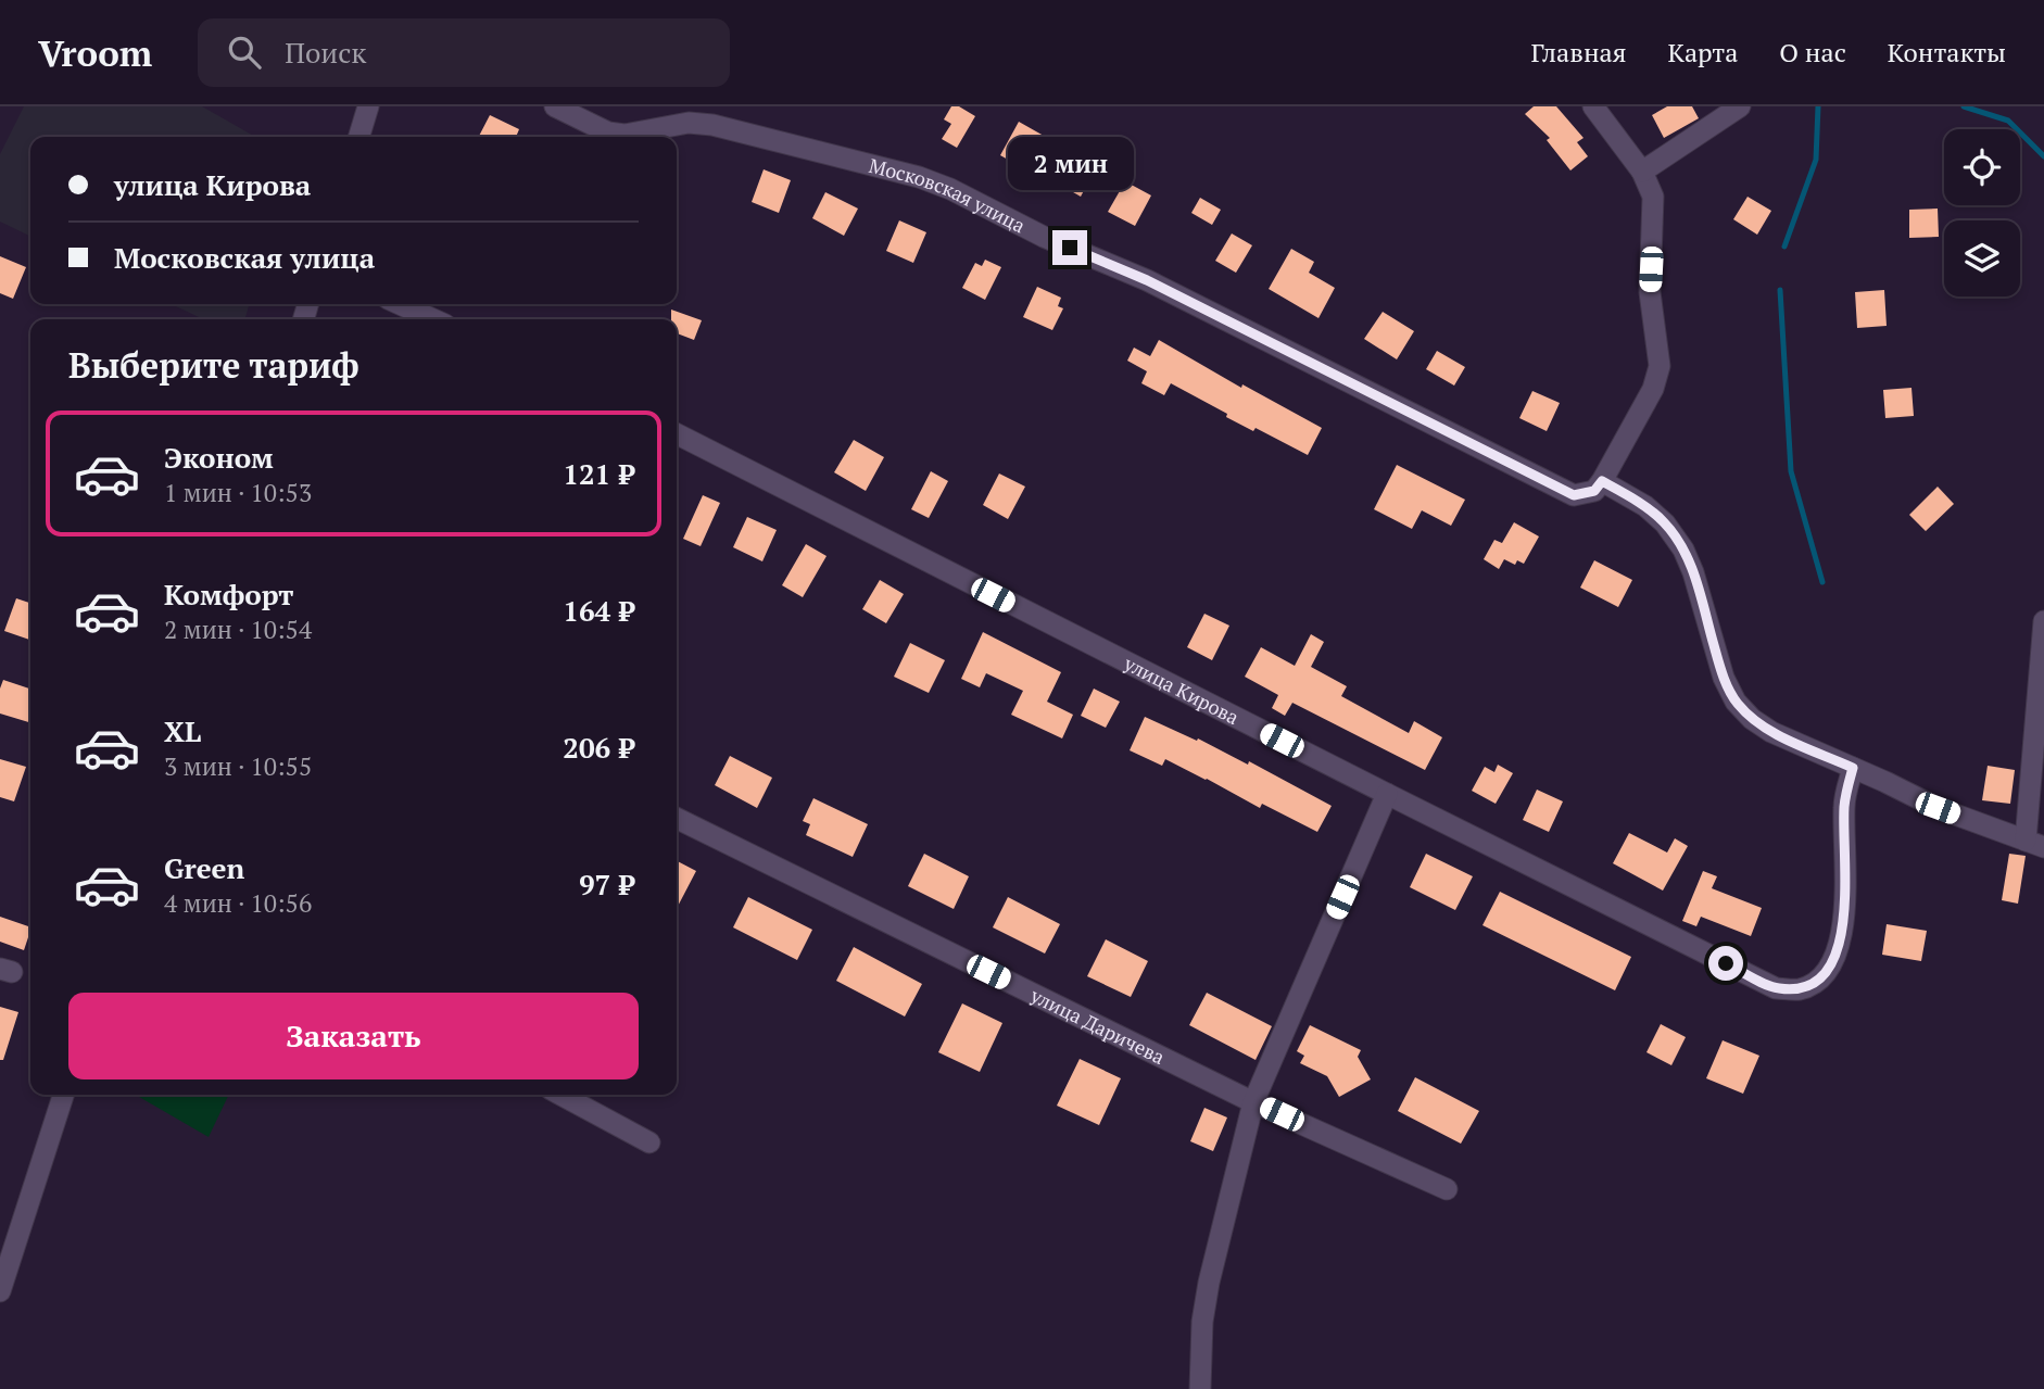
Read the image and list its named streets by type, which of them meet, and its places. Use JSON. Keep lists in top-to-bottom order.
{
  "streets": {
    "street": ["Московская улица", "улица Кирова", "улица Даричева"]
  },
  "page": {
    "header": "Vroom",
    "search": "Поиск",
    "nav": [
      "Главная",
      "Карта",
      "О нас",
      "Контакты"
    ],
    "bubble": "2 мин",
    "banner": ["улица Кирова", "Московская улица"],
    "heading": "Выберите тариф",
    "list": [
      {
        "name": "Эконом",
        "note": "1 мин · 10:53",
        "value": "121 ₽"
      },
      {
        "name": "Комфорт",
        "note": "2 мин · 10:54",
        "value": "164 ₽"
      },
      {
        "name": "XL",
        "note": "3 мин · 10:55",
        "value": "206 ₽"
      },
      {
        "name": "Green",
        "note": "4 мин · 10:56",
        "value": "97 ₽"
      }
    ],
    "buttons": "Заказать"
  }
}
